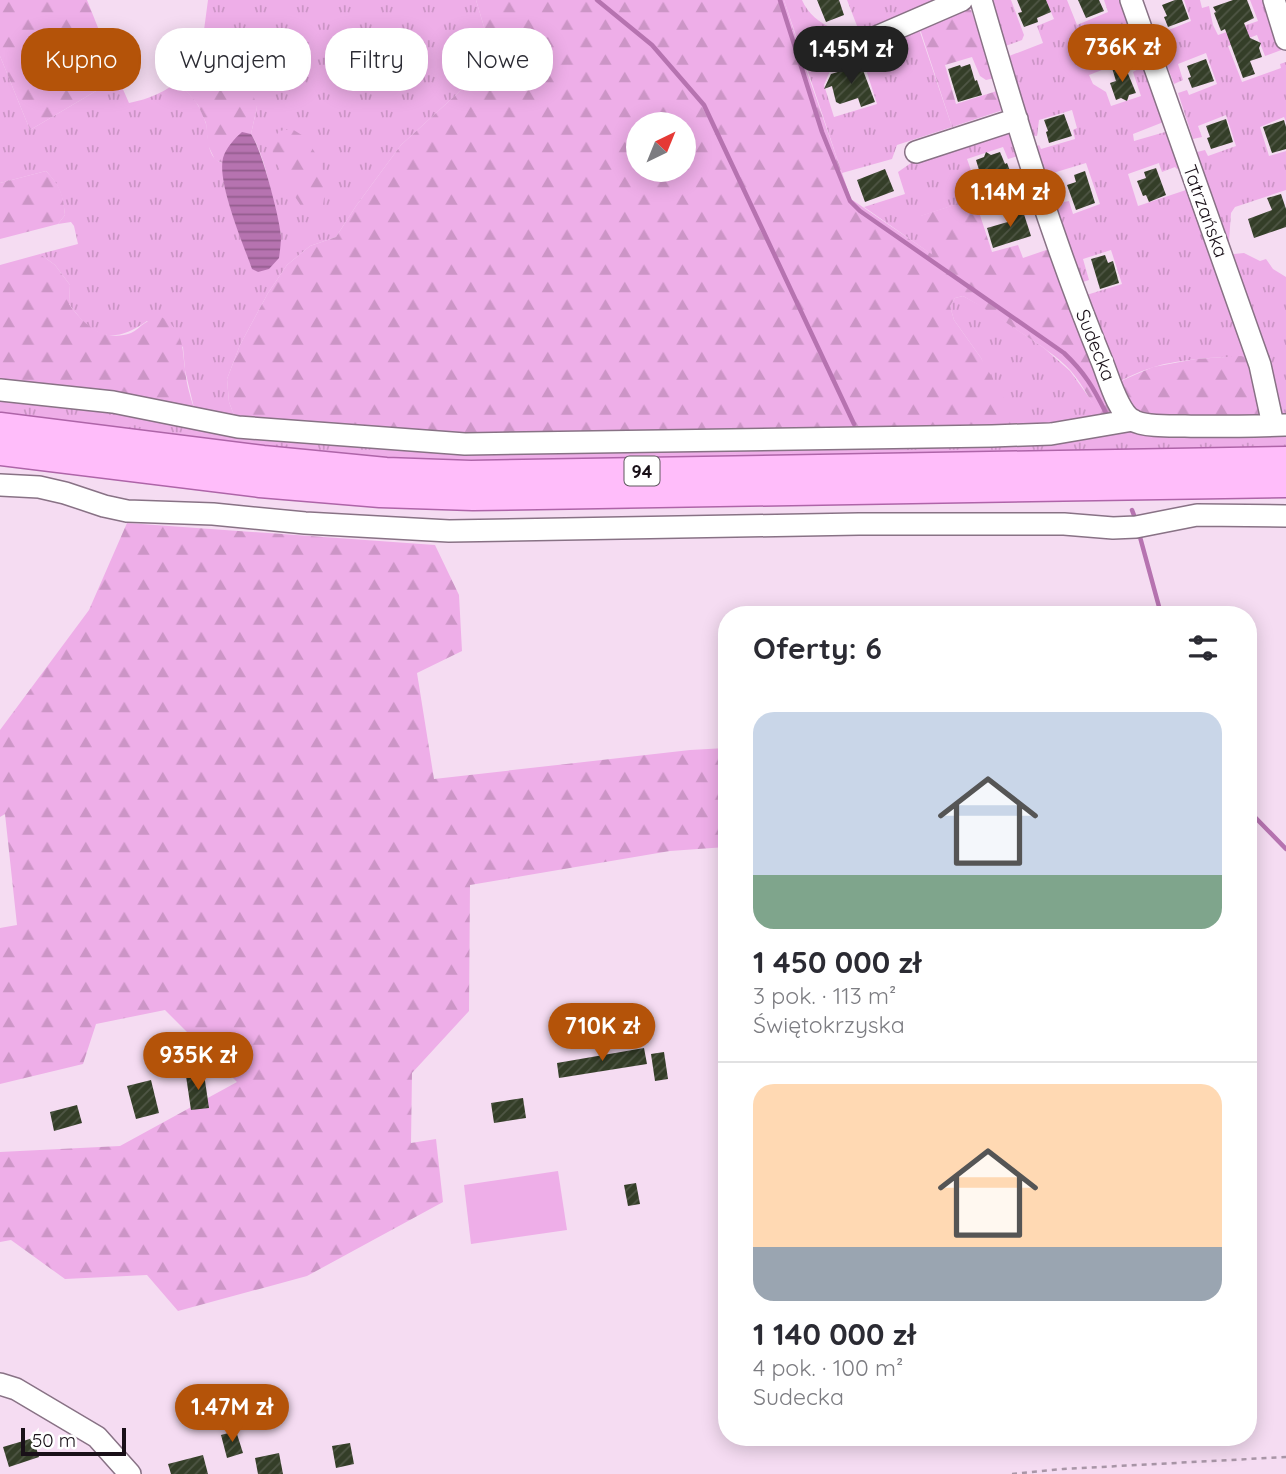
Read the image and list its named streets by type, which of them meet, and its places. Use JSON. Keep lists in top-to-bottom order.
{
  "streets": {
    "main road": ["94"],
    "street": ["Tatrzańska", "Sudecka"]
  },
  "scale_bar": "50 m",
  "north": "top right",
  "page": {
    "price": [
      "736K zł",
      "1.45M zł",
      "1.14M zł",
      "710K zł",
      "935K zł",
      "1.47M zł"
    ],
    "chip": [
      "Kupno",
      "Wynajem",
      "Filtry",
      "Nowe"
    ],
    "heading": "Oferty: 6",
    "list": [
      {
        "name": "1 450 000 zł",
        "note": "3 pok. · 113 m² · Świętokrzyska"
      },
      {
        "name": "1 140 000 zł",
        "note": "4 pok. · 100 m² · Sudecka"
      }
    ],
    "scale": "50 m"
  }
}
